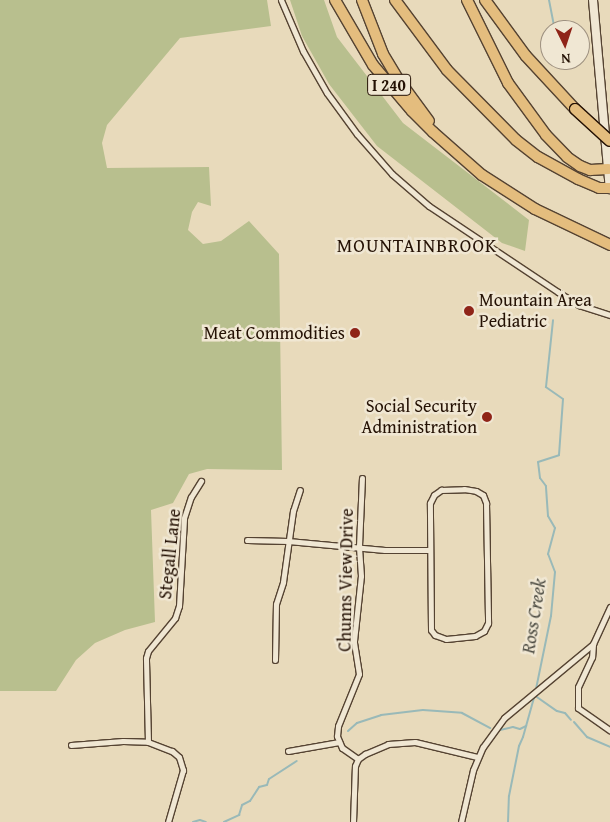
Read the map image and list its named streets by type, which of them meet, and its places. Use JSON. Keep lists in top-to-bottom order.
{
  "streets": {
    "highway": ["I 240"],
    "street": ["Stegall Lane", "Chunns View Drive"]
  },
  "districts": ["MOUNTAINBROOK"],
  "water": ["Ross Creek"],
  "places": ["Mountain Area Pediatric", "Meat Commodities", "Social Security Administration"],
  "north": "bottom"
}
